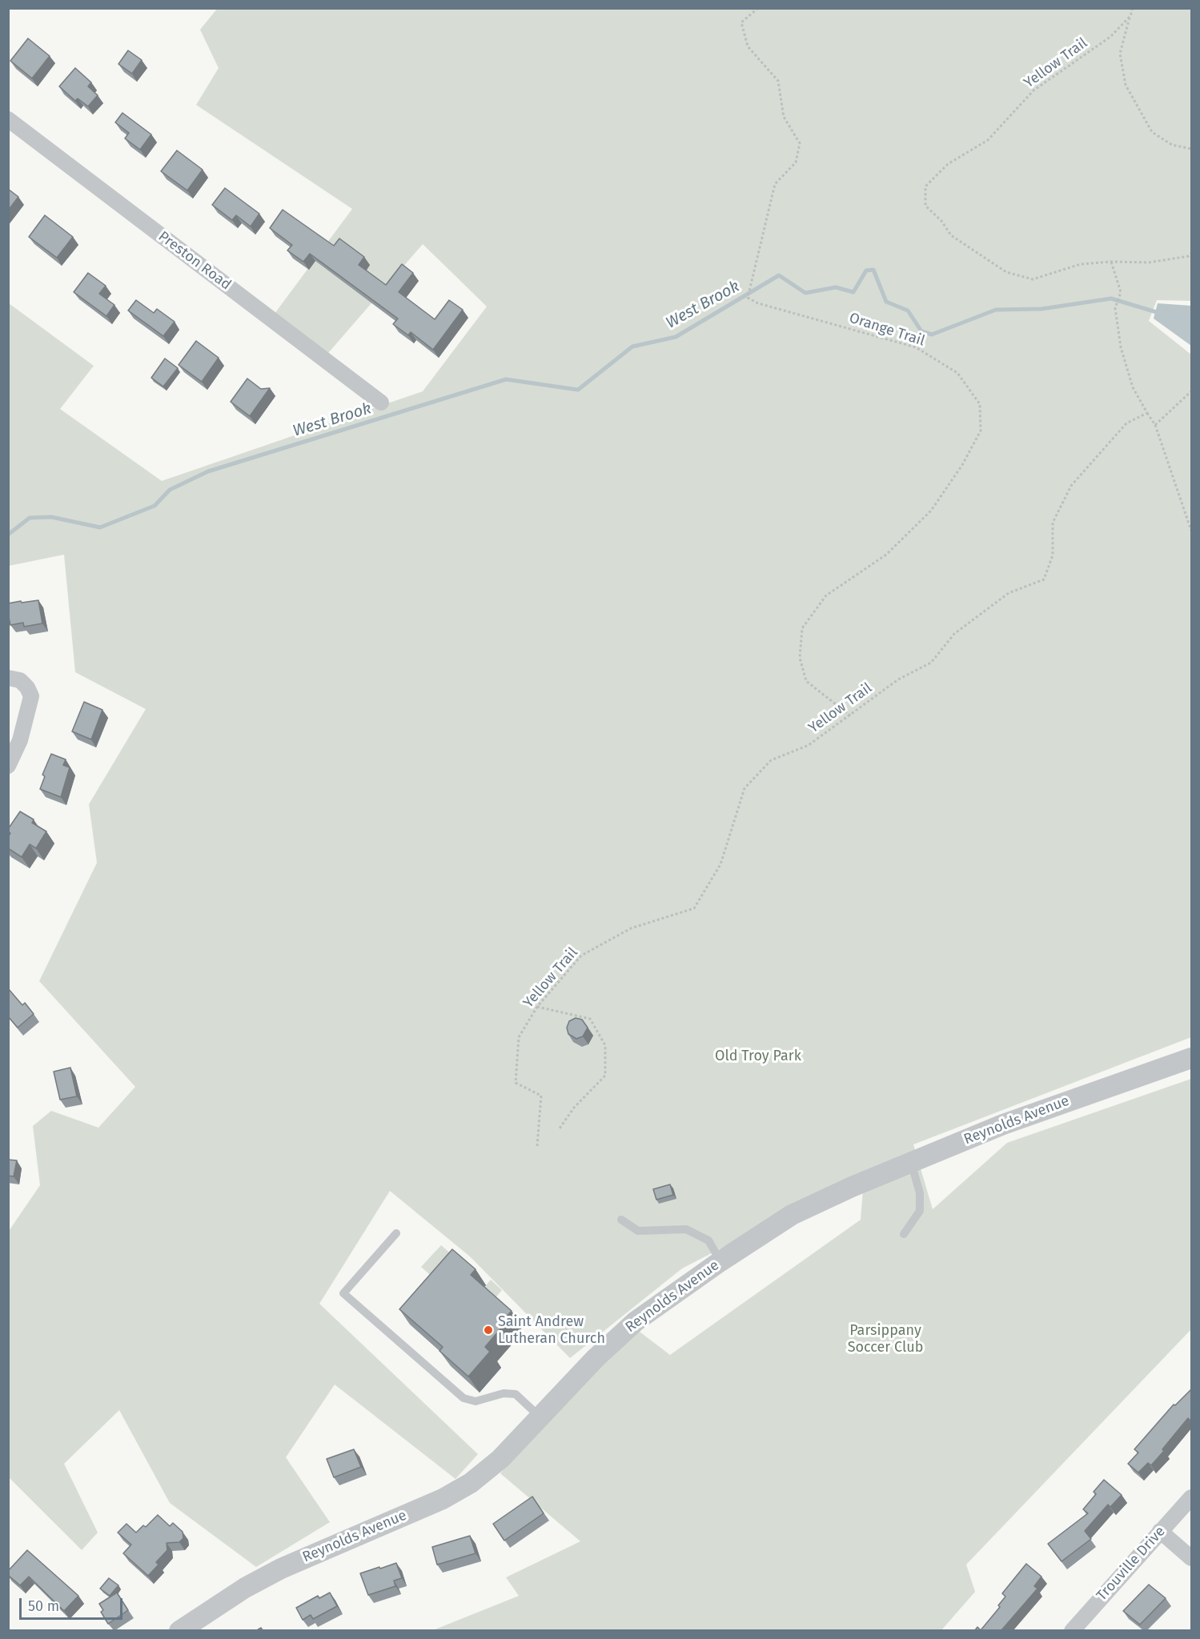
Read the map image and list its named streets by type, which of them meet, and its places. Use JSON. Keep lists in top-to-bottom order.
{
  "streets": {
    "street": ["Preston Road", "Reynolds Avenue", "Trouville Drive"],
    "path": ["Yellow Trail", "Orange Trail"]
  },
  "crossings": [
    ["Yellow Trail", "Orange Trail"]
  ],
  "water": ["West Brook"],
  "parks": ["Old Troy Park", "Parsippany Soccer Club"],
  "places": ["Saint Andrew Lutheran Church"],
  "scale_bar": "50 m"
}
